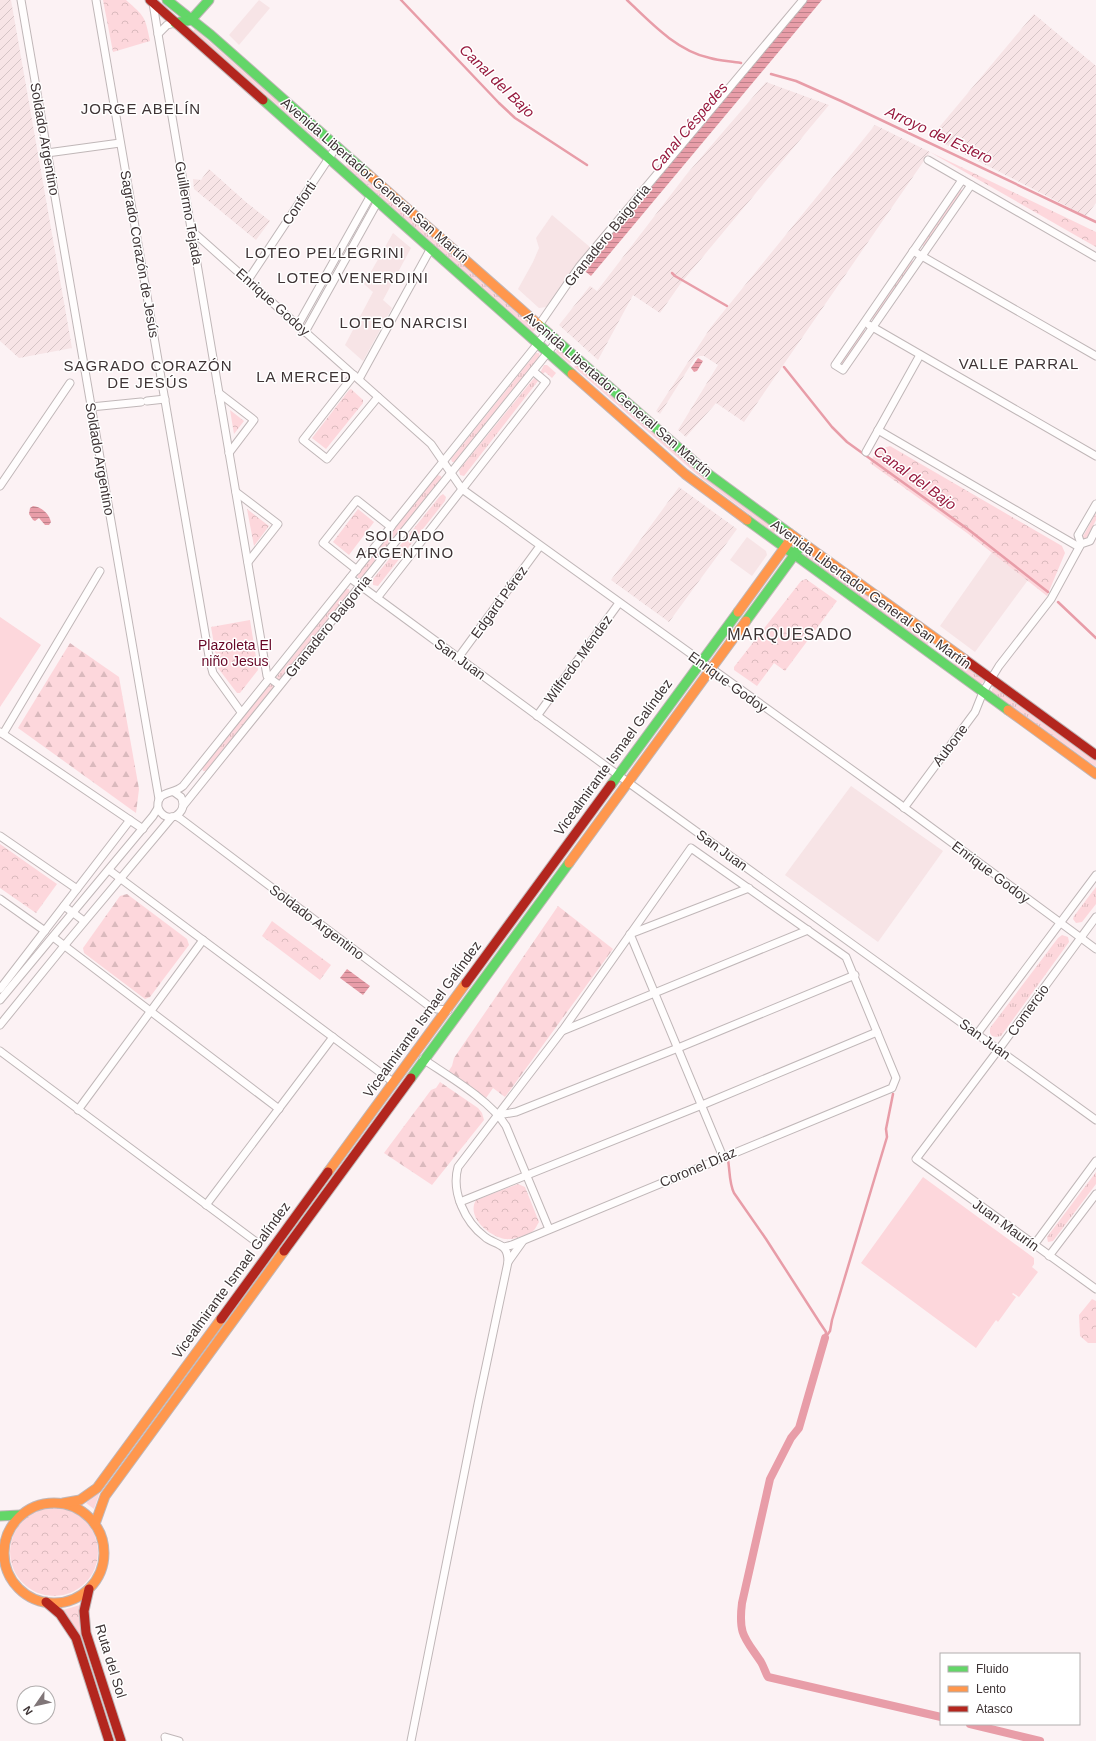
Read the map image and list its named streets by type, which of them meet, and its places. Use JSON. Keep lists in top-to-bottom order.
{
  "streets": {
    "main road": ["Avenida Libertador General San Martín", "Vicealmirante Ismael Galíndez", "Ruta del Sol"],
    "street": [
      "Soldado Argentino",
      "Conforti",
      "Guillermo Tejada",
      "Granadero Baigorria",
      "Sagrado Corazón de Jesús",
      "Enrique Godoy",
      "Edgard Pérez",
      "San Juan",
      "Wilfredo Méndez",
      "Aubone",
      "Comercio",
      "Coronel Díaz",
      "Juan Maurín"
    ]
  },
  "crossings": [
    ["Soldado Argentino", "Granadero Baigorria"],
    ["Soldado Argentino", "Vicealmirante Ismael Galíndez"],
    ["Avenida Libertador General San Martín", "Conforti"],
    ["Avenida Libertador General San Martín", "Guillermo Tejada"],
    ["Avenida Libertador General San Martín", "Granadero Baigorria"],
    ["Avenida Libertador General San Martín", "Aubone"],
    ["Avenida Libertador General San Martín", "Vicealmirante Ismael Galíndez"],
    ["Conforti", "Enrique Godoy"],
    ["Guillermo Tejada", "Granadero Baigorria"],
    ["Guillermo Tejada", "Enrique Godoy"],
    ["Granadero Baigorria", "Sagrado Corazón de Jesús"],
    ["Granadero Baigorria", "Enrique Godoy"],
    ["Granadero Baigorria", "San Juan"],
    ["Enrique Godoy", "Edgard Pérez"],
    ["Enrique Godoy", "Wilfredo Méndez"],
    ["Enrique Godoy", "Aubone"],
    ["Enrique Godoy", "Vicealmirante Ismael Galíndez"],
    ["Enrique Godoy", "Comercio"],
    ["Edgard Pérez", "San Juan"],
    ["San Juan", "Wilfredo Méndez"],
    ["San Juan", "Vicealmirante Ismael Galíndez"],
    ["San Juan", "Comercio"],
    ["Vicealmirante Ismael Galíndez", "Ruta del Sol"],
    ["Comercio", "Juan Maurín"]
  ],
  "districts": [
    "JORGE ABELÍN",
    "LOTEO PELLEGRINI",
    "LOTEO VENERDINI",
    "LOTEO NARCISI",
    "VALLE PARRAL",
    "SAGRADO CORAZÓN DE JESÚS",
    "LA MERCED",
    "SOLDADO ARGENTINO",
    "MARQUESADO"
  ],
  "water": ["Canal del Bajo", "Canal Céspedes", "Arroyo del Estero"],
  "parks": ["Plazoleta El niño Jesus"],
  "legend": ["Fluido", "Lento", "Atasco"],
  "north": "bottom left"
}
